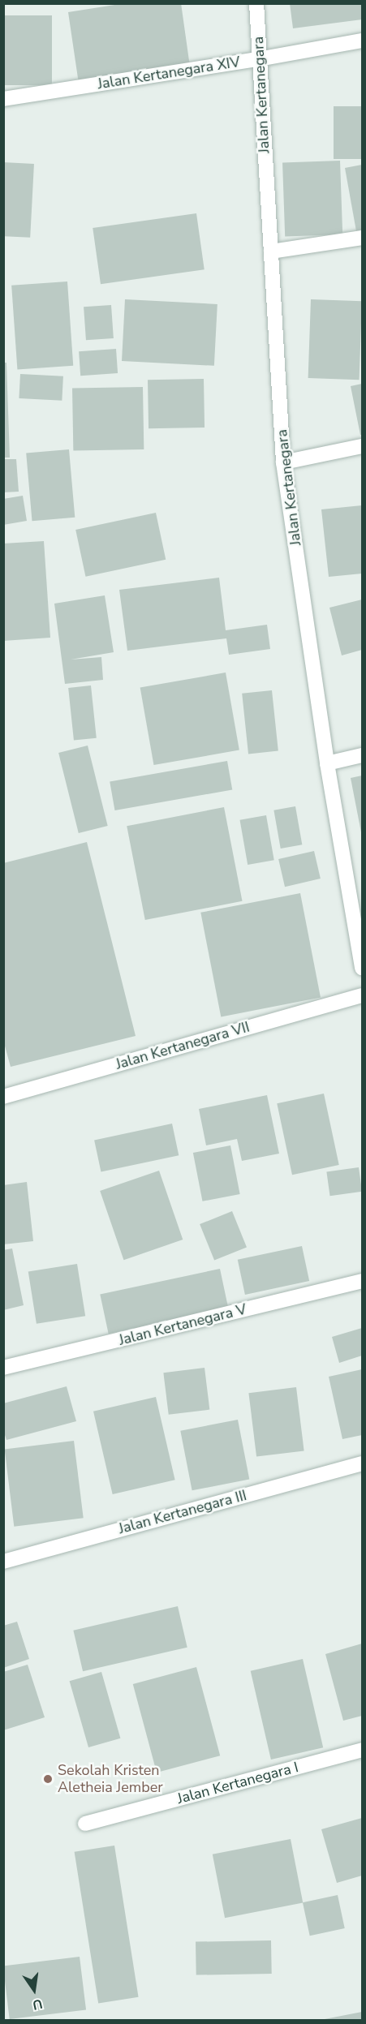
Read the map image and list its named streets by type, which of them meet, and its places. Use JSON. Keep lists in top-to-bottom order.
{
  "streets": {
    "street": [
      "Jalan Kertanegara XIV",
      "Jalan Kertanegara",
      "Jalan Kertanegara VII",
      "Jalan Kertanegara V",
      "Jalan Kertanegara III",
      "Jalan Kertanegara I"
    ]
  },
  "crossings": [
    ["Jalan Kertanegara XIV", "Jalan Kertanegara"]
  ],
  "places": ["Sekolah Kristen Aletheia Jember"],
  "north": "bottom"
}
